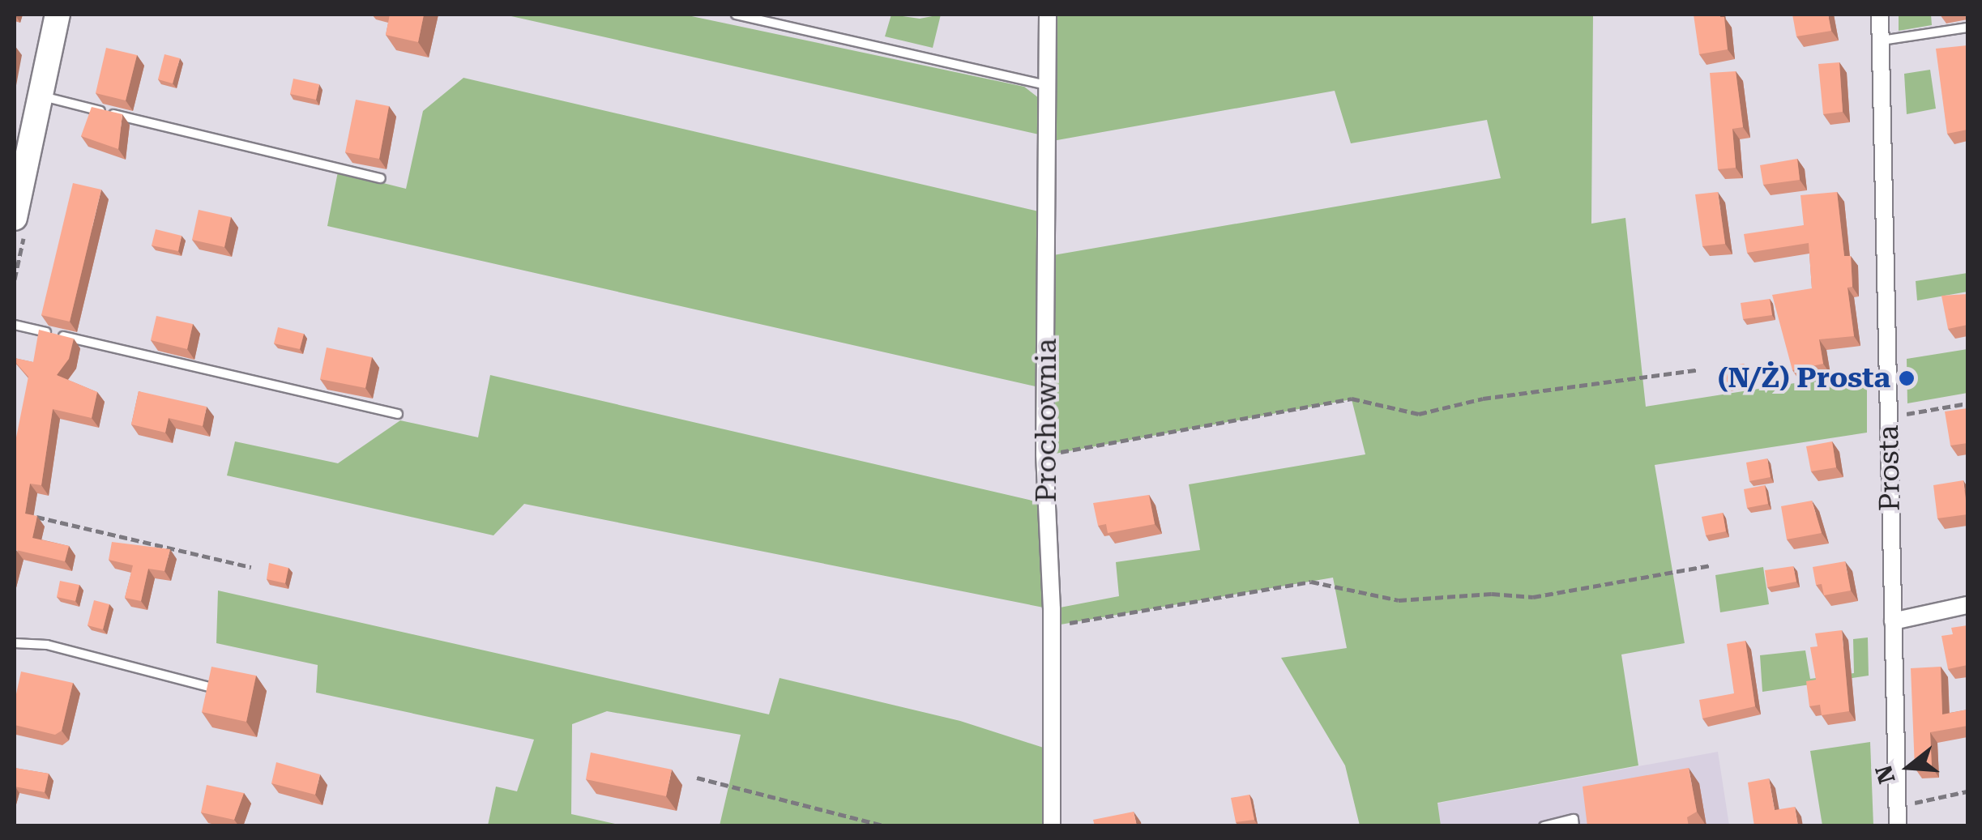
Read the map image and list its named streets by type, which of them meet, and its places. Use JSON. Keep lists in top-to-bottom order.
{
  "streets": {
    "street": ["Prochownia", "Prosta"]
  },
  "places": ["(N/Ż) Prosta"],
  "north": "left"
}
